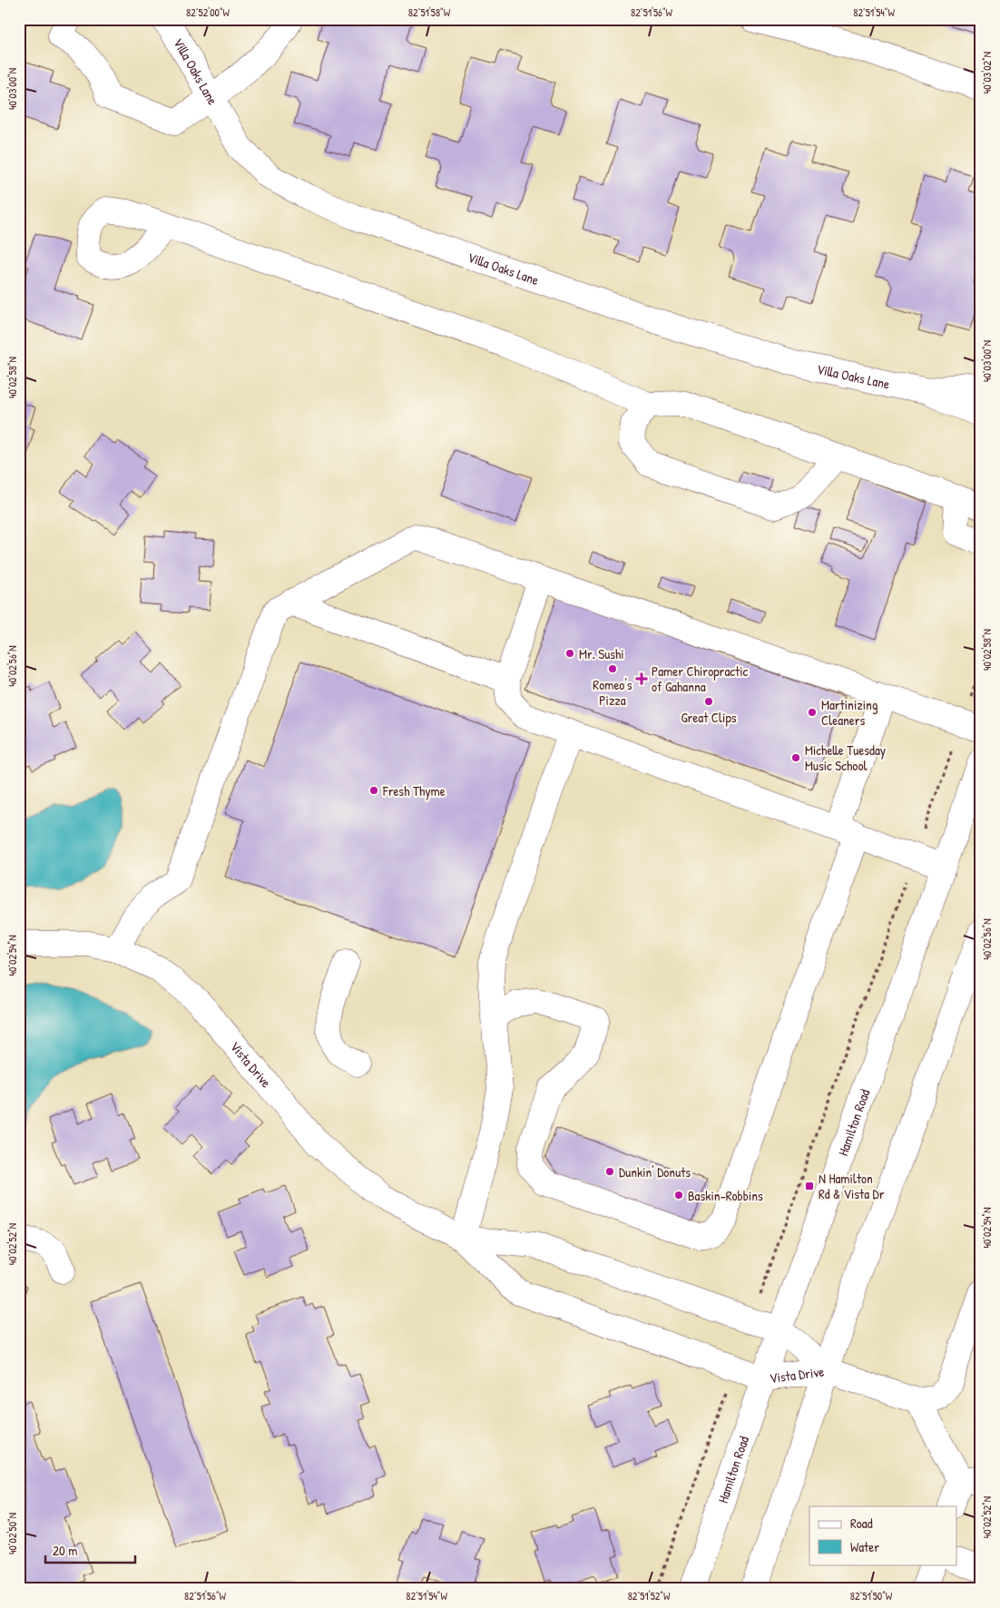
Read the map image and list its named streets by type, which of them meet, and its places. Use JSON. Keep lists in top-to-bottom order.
{
  "streets": {
    "street": ["Villa Oaks Lane", "Vista Drive", "Hamilton Road"]
  },
  "crossings": [
    ["Vista Drive", "Hamilton Road"]
  ],
  "places": {
    "other": [
      "Mr. Sushi",
      "Romeo's Pizza",
      "Great Clips",
      "Martinizing Cleaners",
      "Michelle Tuesday Music School",
      "Fresh Thyme",
      "Dunkin' Donuts",
      "Baskin-Robbins"
    ],
    "health": ["Pamer Chiropractic of Gahanna"],
    "transit": ["N Hamilton Rd & Vista Dr"]
  },
  "legend": ["Road", "Water"],
  "scale_bar": "20 m",
  "coordinates": [
    "82°52'00\"W",
    "82°51'58\"W",
    "82°51'56\"W",
    "82°51'54\"W",
    "40°03'02\"N",
    "40°03'00\"N",
    "40°02'58\"N",
    "40°02'56\"N",
    "40°02'54\"N",
    "40°02'52\"N",
    "40°02'50\"N",
    "82°51'52\"W",
    "82°51'50\"W"
  ]
}
